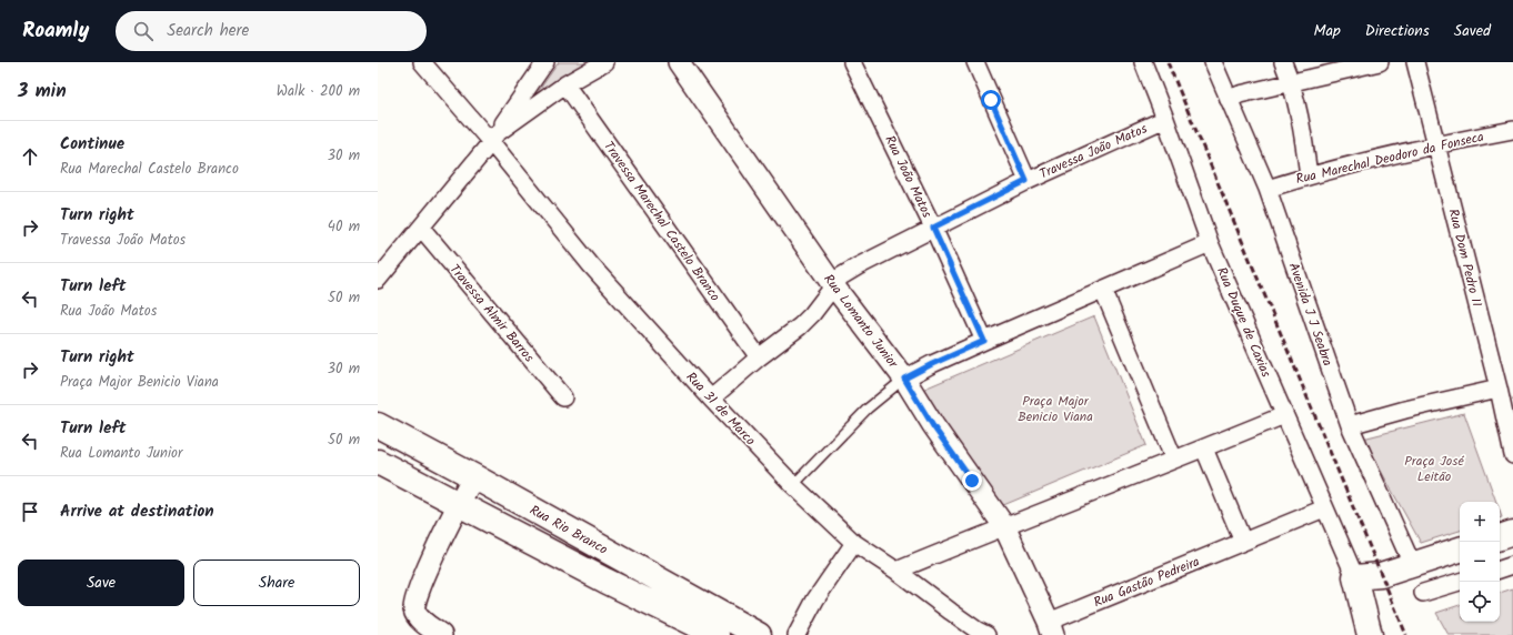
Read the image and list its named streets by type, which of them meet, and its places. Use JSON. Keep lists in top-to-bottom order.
{
  "streets": {
    "main road": ["Rua Rio Branco"],
    "street": [
      "Travessa João Matos",
      "Rua Marechal Deodoro da Fonseca",
      "Rua João Matos",
      "Travessa Marechal Castelo Branco",
      "Rua Dom Pedro II",
      "Travessa Almir Barros",
      "Avenida J J Seabra",
      "Rua Lomanto Junior",
      "Rua Duque de Caxias",
      "Rua 31 de Marco",
      "Rua Gastão Pedreira"
    ]
  },
  "crossings": [
    ["Travessa João Matos", "Rua João Matos"],
    ["Travessa João Matos", "Travessa Marechal Castelo Branco"],
    ["Travessa João Matos", "Rua Lomanto Junior"],
    ["Travessa João Matos", "Rua Duque de Caxias"],
    ["Travessa João Matos", "Rua 31 de Marco"],
    ["Rua Marechal Deodoro da Fonseca", "Rua Dom Pedro II"],
    ["Rua Marechal Deodoro da Fonseca", "Avenida J J Seabra"],
    ["Rua Lomanto Junior", "Rua Gastão Pedreira"],
    ["Rua Duque de Caxias", "Rua Gastão Pedreira"]
  ],
  "parks": ["Praça Major Benicio Viana", "Praça José Leitão"],
  "page": {
    "header": "Roamly",
    "search": "Search here",
    "nav": ["Map", "Directions", "Saved"],
    "heading": ["3 min", "Walk · 200 m"],
    "list": [
      ["Continue", "Rua Marechal Castelo Branco", "30 m"],
      ["Turn right", "Travessa João Matos", "40 m"],
      ["Turn left", "Rua João Matos", "50 m"],
      ["Turn right", "Praça Major Benicio Viana", "30 m"],
      ["Turn left", "Rua Lomanto Junior", "50 m"],
      "Arrive at destination"
    ],
    "map_buttons": ["+", "−"],
    "buttons": ["Save", "Share"]
  }
}
